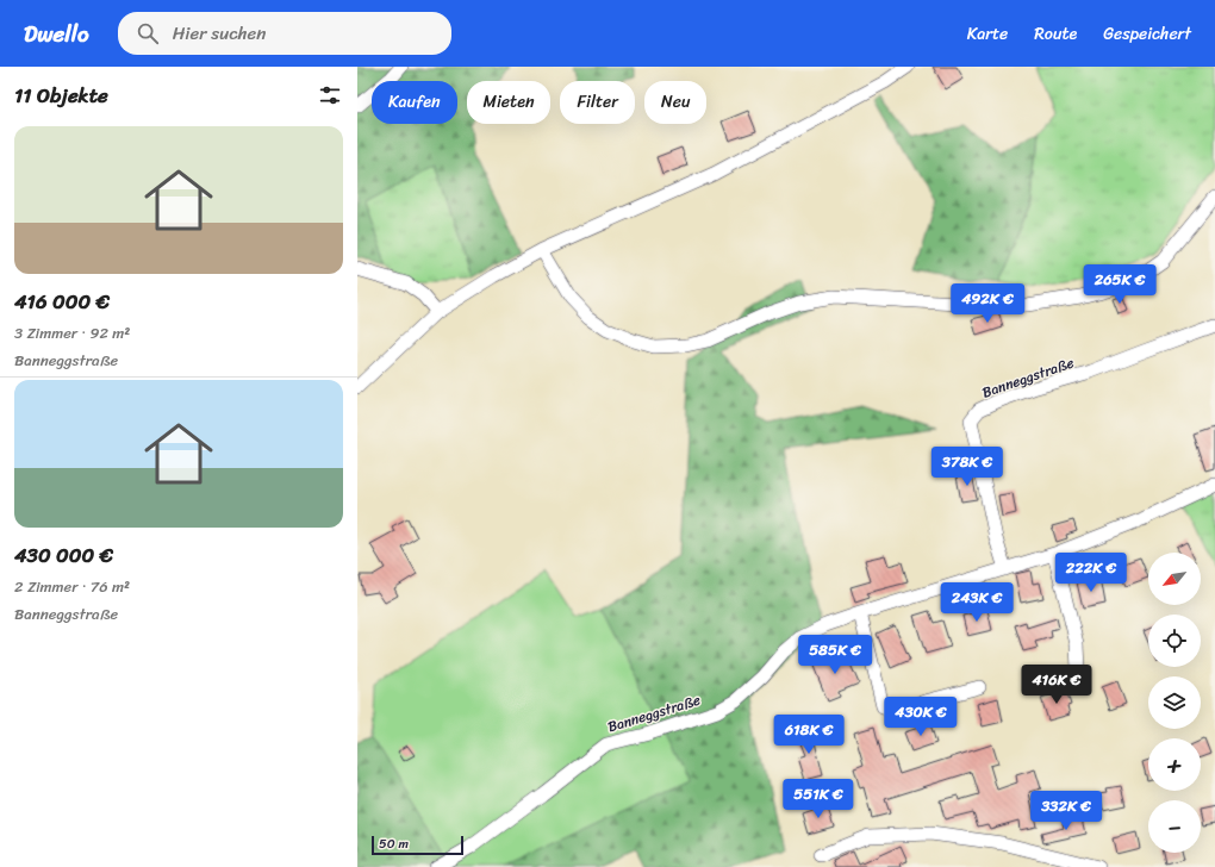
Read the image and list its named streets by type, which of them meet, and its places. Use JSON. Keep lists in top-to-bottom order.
{
  "streets": {
    "street": ["Banneggstraße"]
  },
  "scale_bar": "50 m",
  "north": "bottom left",
  "page": {
    "header": "Dwello",
    "search": "Hier suchen",
    "nav": ["Karte", "Route", "Gespeichert"],
    "heading": "11 Objekte",
    "chip": [
      "Kaufen",
      "Mieten",
      "Filter",
      "Neu"
    ],
    "list": [
      {
        "name": "416 000 €",
        "note": "3 Zimmer · 92 m² · Banneggstraße"
      },
      {
        "name": "430 000 €",
        "note": "2 Zimmer · 76 m² · Banneggstraße"
      }
    ],
    "price": [
      "265K €",
      "492K €",
      "378K €",
      "222K €",
      "243K €",
      "585K €",
      "416K €",
      "430K €",
      "618K €",
      "551K €",
      "332K €"
    ],
    "map_buttons": ["+", "−"],
    "scale": "50 m"
  }
}
